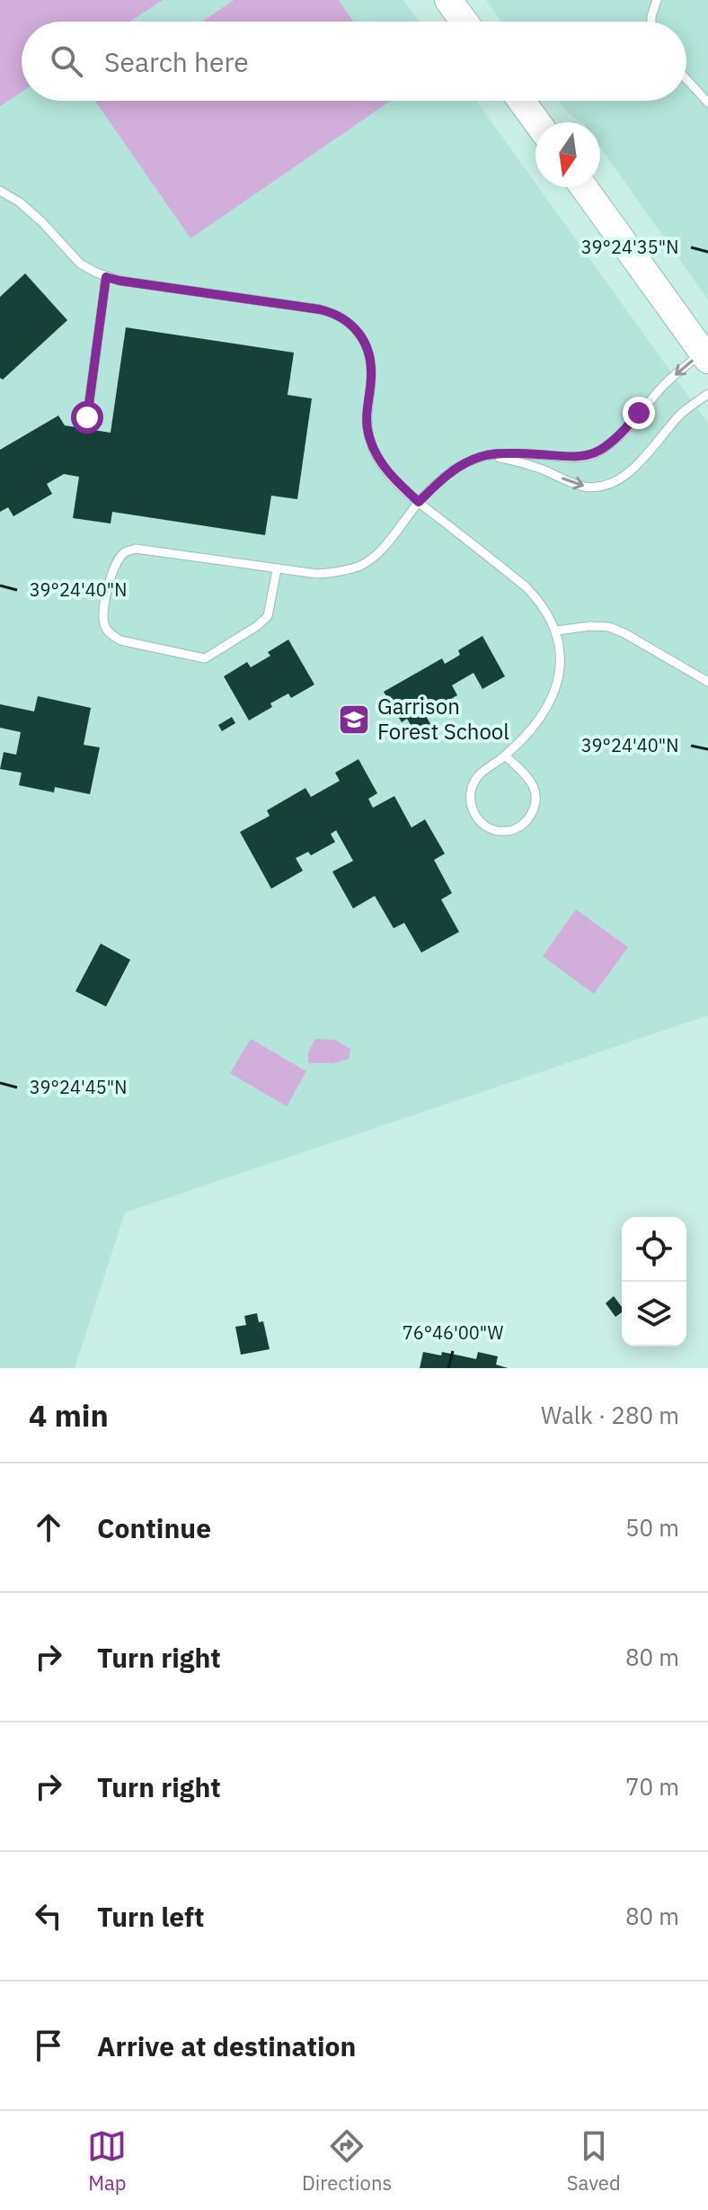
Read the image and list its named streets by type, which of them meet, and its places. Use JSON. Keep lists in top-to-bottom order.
{
  "places": {
    "school or university": ["Garrison Forest School"]
  },
  "north": "bottom",
  "page": {
    "search": "Search here",
    "heading": ["4 min", "Walk · 280 m"],
    "list": [
      ["Continue", "50 m"],
      ["Turn right", "80 m"],
      ["Turn right", "70 m"],
      ["Turn left", "80 m"],
      "Arrive at destination"
    ],
    "nav": ["Map", "Directions", "Saved"]
  },
  "coordinates": [
    "39°24'35\"N",
    "39°24'40\"N",
    "39°24'45\"N",
    "76°46'00\"W"
  ]
}
